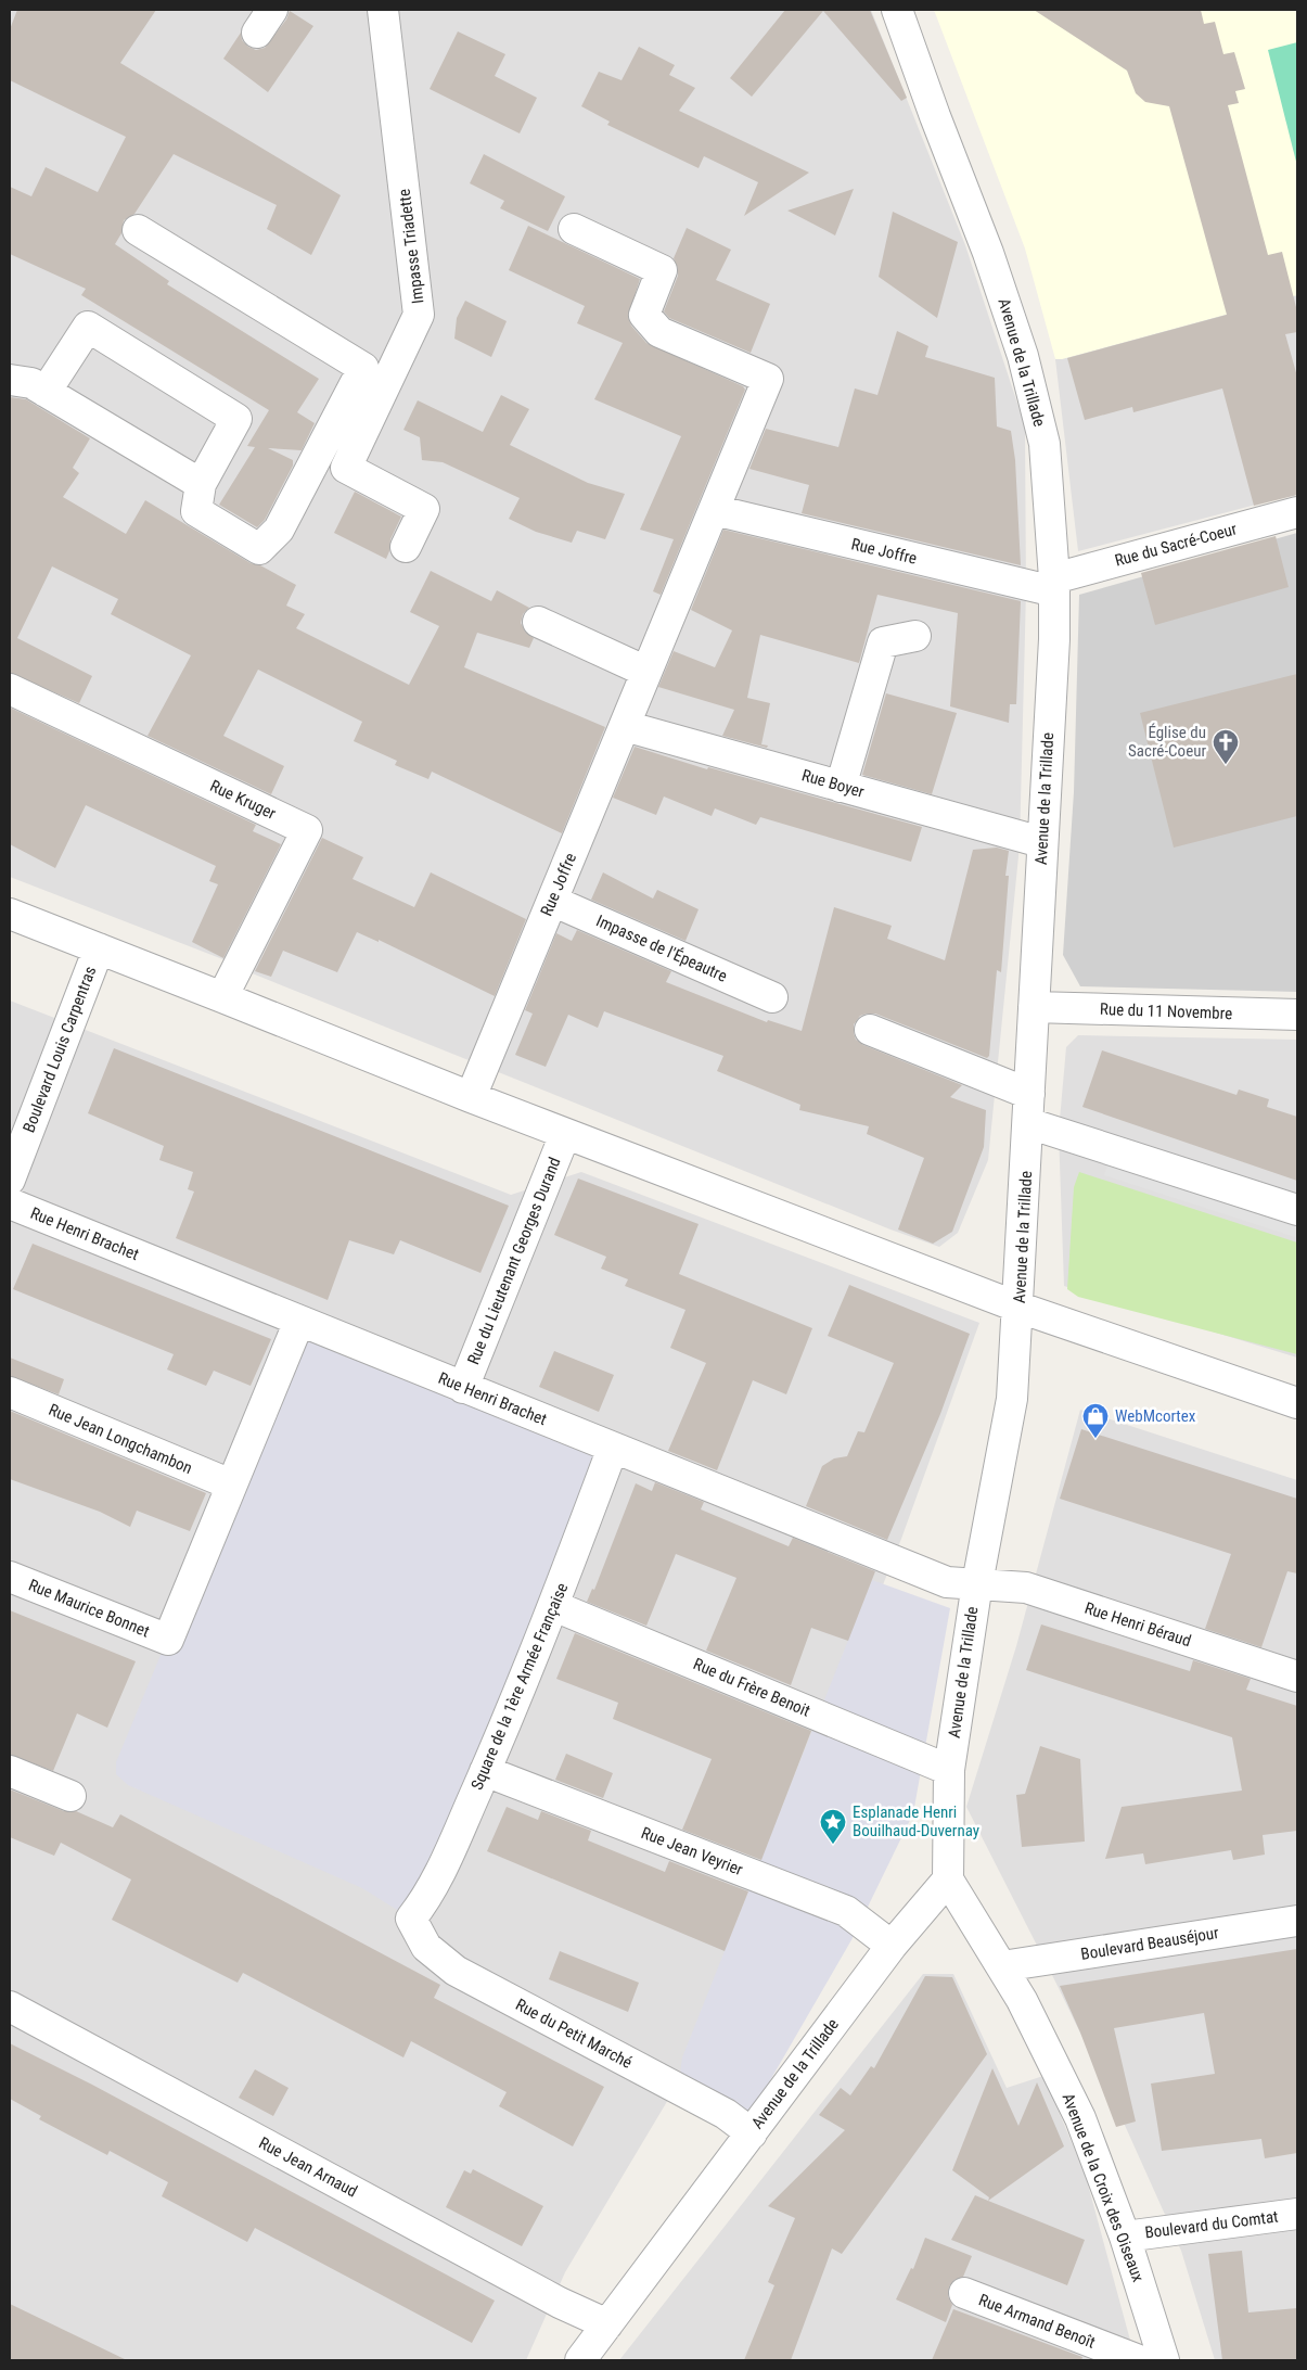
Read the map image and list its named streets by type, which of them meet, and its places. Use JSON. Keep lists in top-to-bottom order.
{
  "streets": {
    "street": [
      "Impasse Triadette",
      "Avenue de la Trillade",
      "Rue du Sacré-Coeur",
      "Rue Joffre",
      "Rue Boyer",
      "Rue Kruger",
      "Impasse de l'Épeautre",
      "Rue du 11 Novembre",
      "Boulevard Louis Carpentras",
      "Rue Henri Brachet",
      "Rue du Lieutenant Georges Durand",
      "Rue Jean Longchambon",
      "Rue Maurice Bonnet",
      "Rue Henri Béraud",
      "Square de la 1ère Armée Française",
      "Rue du Frère Benoit",
      "Rue Jean Veyrier",
      "Boulevard Beauséjour",
      "Rue du Petit Marché",
      "Rue Jean Arnaud",
      "Avenue de la Croix des Oiseaux",
      "Boulevard du Comtat",
      "Rue Armand Benoît"
    ]
  },
  "crossings": [
    ["Avenue de la Trillade", "Rue du Sacré-Coeur"],
    ["Avenue de la Trillade", "Rue Joffre"],
    ["Avenue de la Trillade", "Rue Boyer"],
    ["Avenue de la Trillade", "Rue du 11 Novembre"],
    ["Avenue de la Trillade", "Rue Henri Brachet"],
    ["Avenue de la Trillade", "Rue Henri Béraud"],
    ["Avenue de la Trillade", "Rue du Frère Benoit"],
    ["Avenue de la Trillade", "Rue Jean Veyrier"],
    ["Avenue de la Trillade", "Rue du Petit Marché"],
    ["Avenue de la Trillade", "Rue Jean Arnaud"],
    ["Avenue de la Trillade", "Avenue de la Croix des Oiseaux"],
    ["Rue du Sacré-Coeur", "Rue Joffre"],
    ["Rue Joffre", "Rue Boyer"],
    ["Rue Joffre", "Impasse de l'Épeautre"],
    ["Rue Henri Brachet", "Rue du Lieutenant Georges Durand"],
    ["Rue Henri Brachet", "Rue Henri Béraud"],
    ["Rue Henri Brachet", "Square de la 1ère Armée Française"],
    ["Rue Jean Longchambon", "Rue Maurice Bonnet"],
    ["Square de la 1ère Armée Française", "Rue du Frère Benoit"],
    ["Square de la 1ère Armée Française", "Rue Jean Veyrier"],
    ["Square de la 1ère Armée Française", "Rue du Petit Marché"],
    ["Boulevard Beauséjour", "Avenue de la Croix des Oiseaux"],
    ["Avenue de la Croix des Oiseaux", "Boulevard du Comtat"]
  ],
  "places": {
    "church": ["Église du Sacré-Coeur"],
    "shop": ["WebMcortex"],
    "place": ["Esplanade Henri Bouilhaud-Duvernay"]
  }
}
